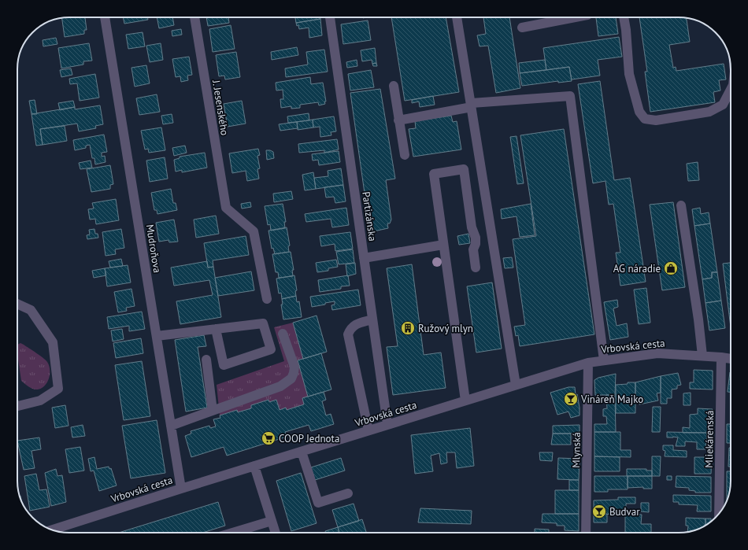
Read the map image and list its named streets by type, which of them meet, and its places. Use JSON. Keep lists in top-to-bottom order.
{
  "streets": {
    "street": [
      "J. Jesenského",
      "Partizánska",
      "Mudroňova",
      "Vrbovská cesta",
      "Mliekárenská",
      "Mlynská"
    ]
  },
  "crossings": [
    ["Partizánska", "Vrbovská cesta"],
    ["Mudroňova", "Vrbovská cesta"],
    ["Vrbovská cesta", "Mliekárenská"],
    ["Vrbovská cesta", "Mlynská"]
  ],
  "places": {
    "shop": ["AG náradie"],
    "building": ["Ružový mlyn"],
    "bar": ["Vináreň Majko", "Budvar"],
    "supermarket": ["COOP Jednota"]
  }
}
